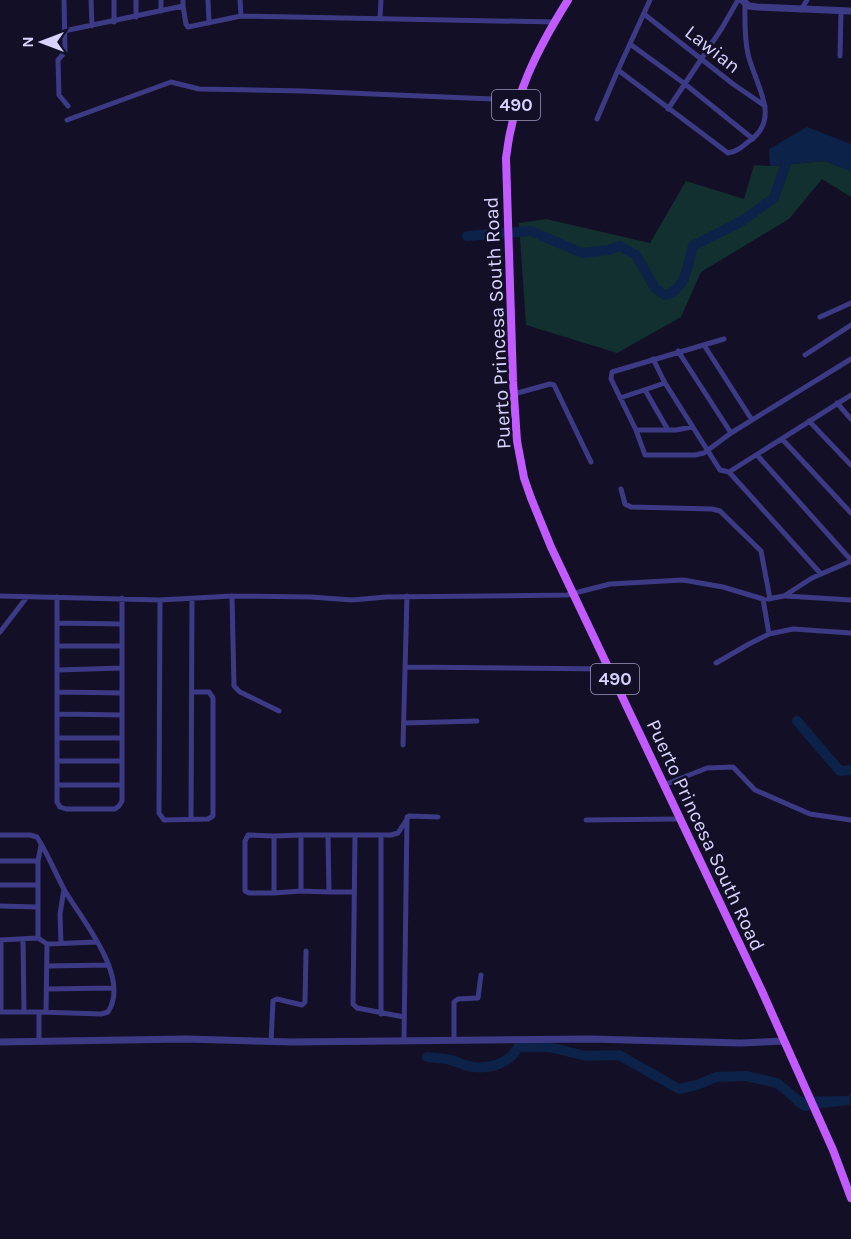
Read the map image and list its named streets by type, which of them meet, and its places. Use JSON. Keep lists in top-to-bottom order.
{
  "streets": {
    "main road": ["490", "Puerto Princesa South Road"],
    "street": ["Lawian"]
  },
  "north": "left"
}
